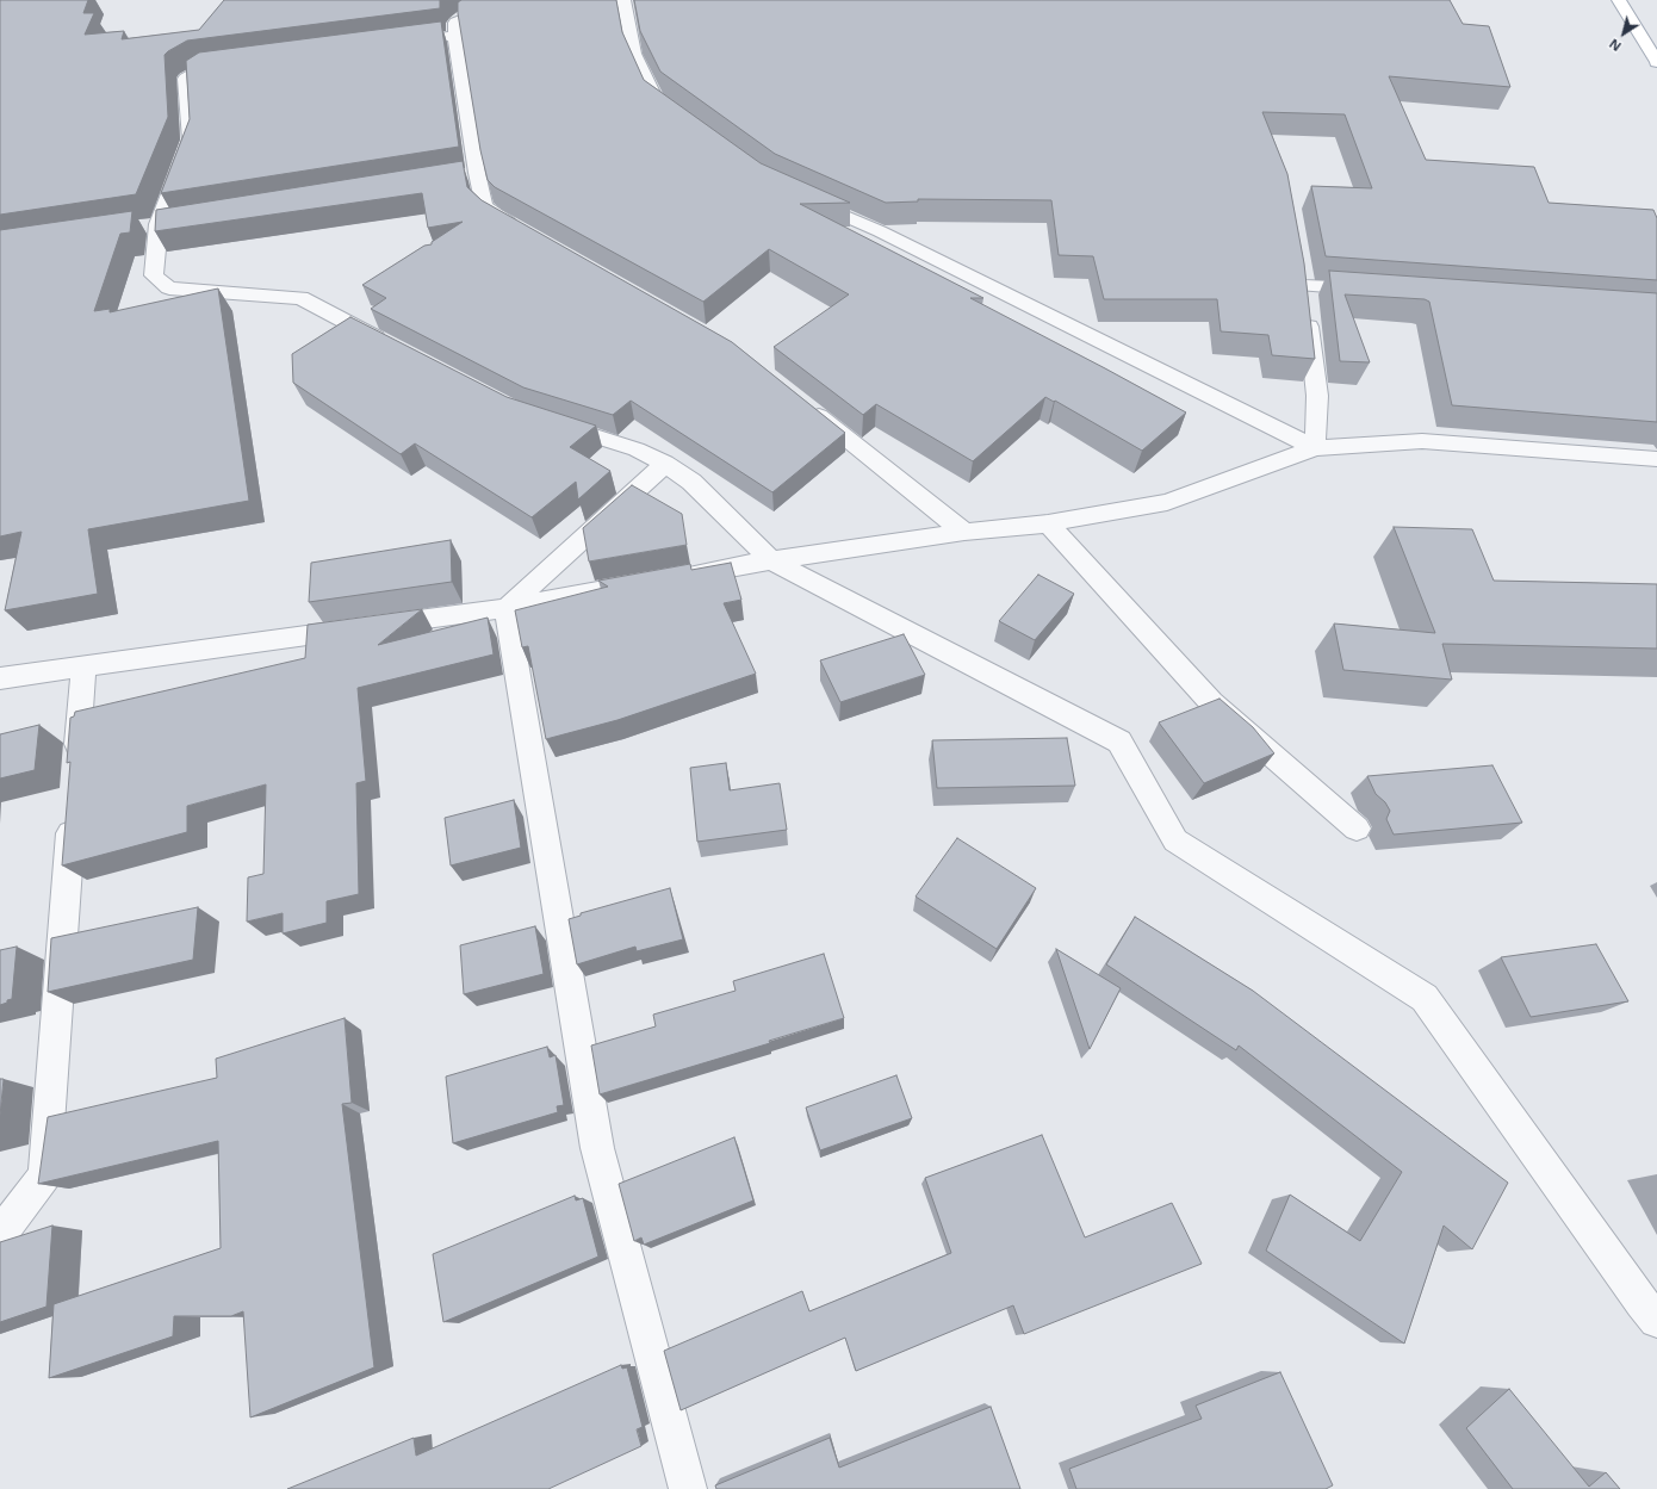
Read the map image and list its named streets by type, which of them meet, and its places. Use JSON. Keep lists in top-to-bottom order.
{
  "north": "bottom left"
}
